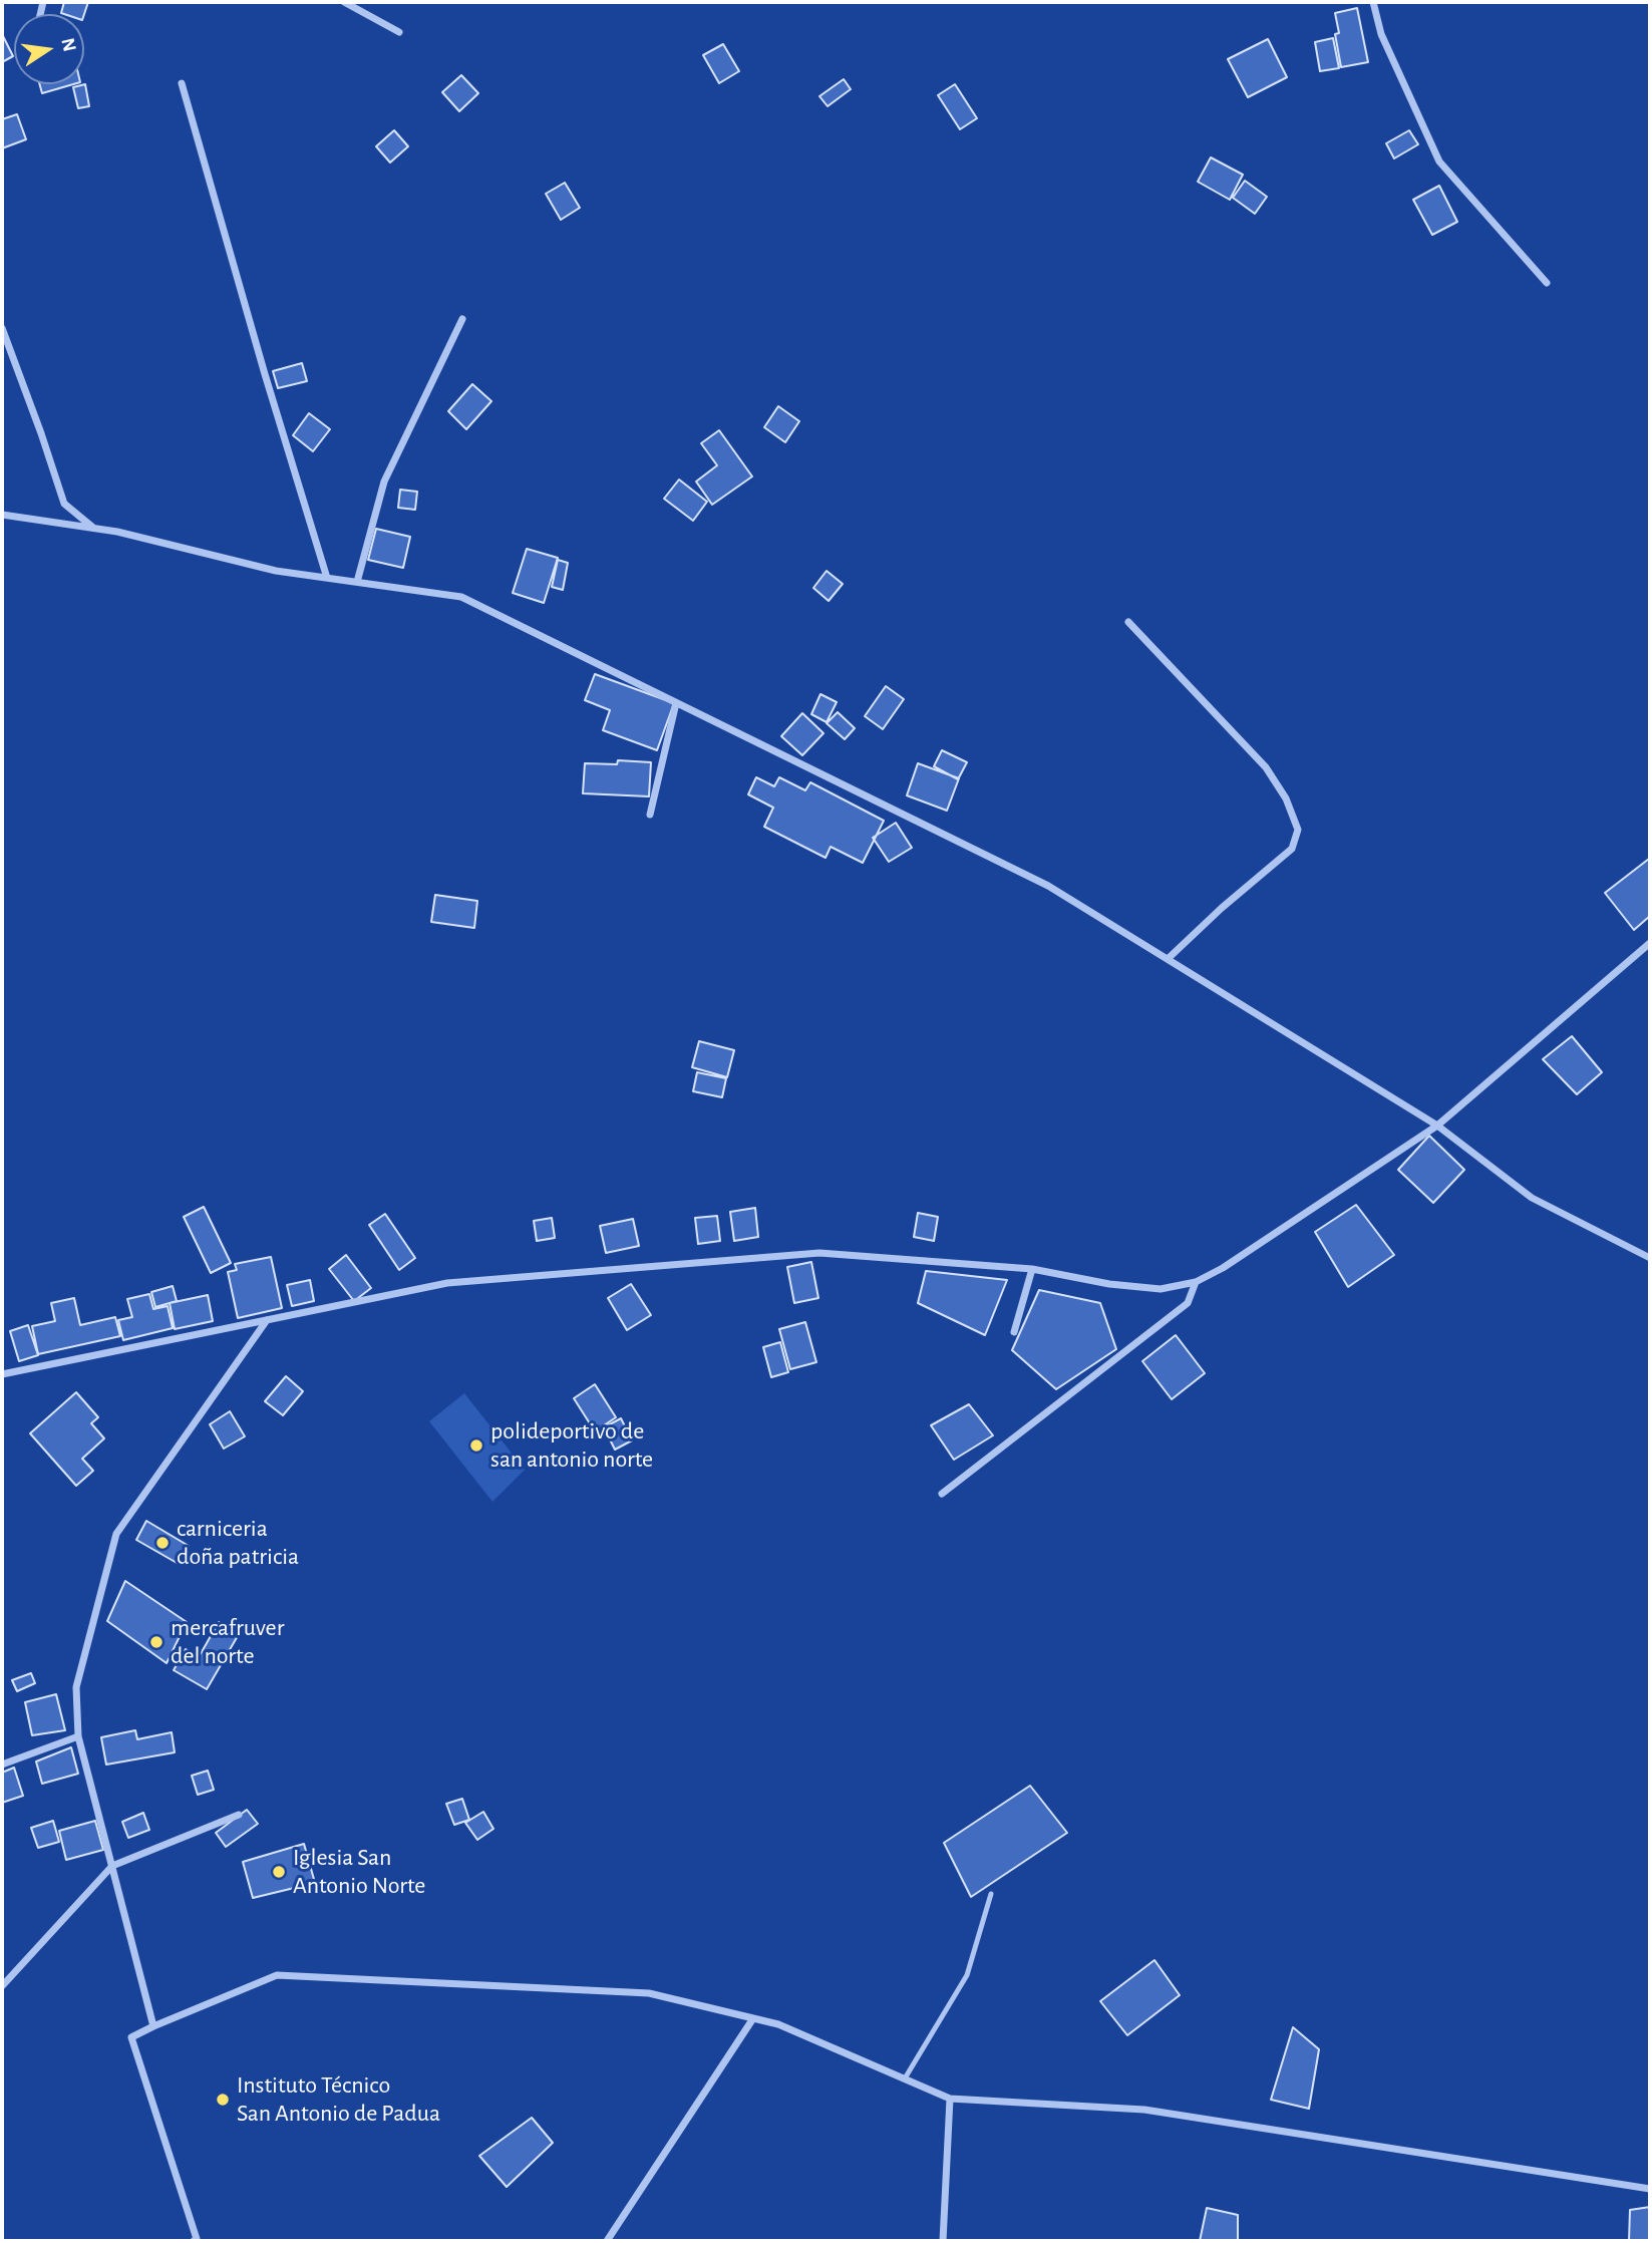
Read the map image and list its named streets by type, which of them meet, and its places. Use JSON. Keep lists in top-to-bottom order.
{
  "places": [
    "polideportivo de san antonio norte",
    "carniceria doña patricia",
    "mercafruver del norte",
    "Iglesia San Antonio Norte",
    "Instituto Técnico San Antonio de Padua"
  ],
  "north": "right"
}
